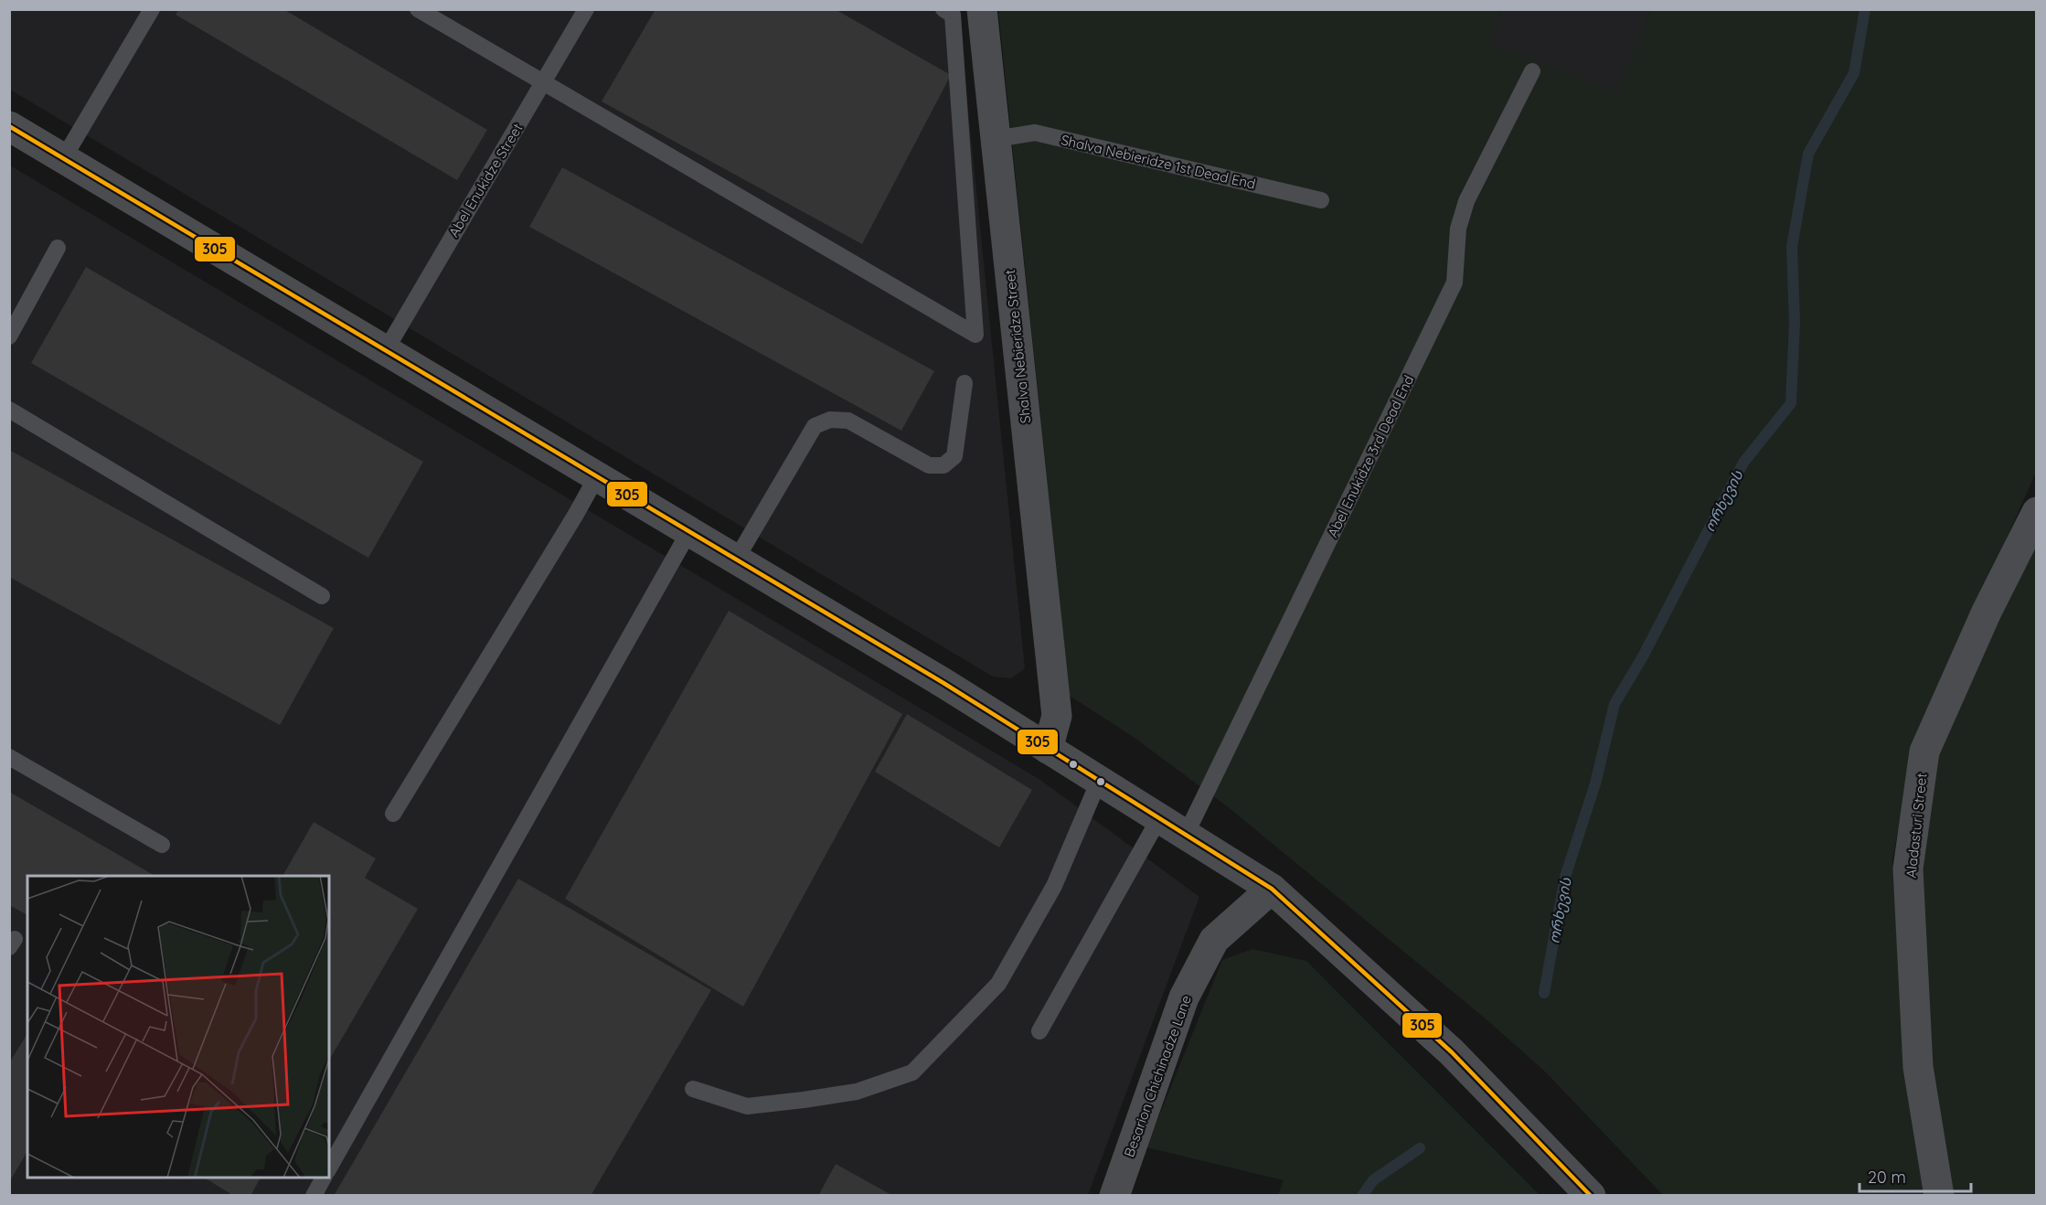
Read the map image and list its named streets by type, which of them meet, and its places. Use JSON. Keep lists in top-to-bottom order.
{
  "streets": {
    "street": ["Shalva Nebieridze Street", "Aladasturi Street", "Besarion Chichinadze Lane"],
    "lane": ["Shalva Nebieridze 1st Dead End", "Abel Enukidze Street", "Abel Enukidze 3rd Dead End"]
  },
  "crossings": [
    ["Shalva Nebieridze 1st Dead End", "Shalva Nebieridze Street"]
  ],
  "water": ["ორხევის"],
  "lines": ["transit line 305"],
  "scale_bar": "20 m"
}
